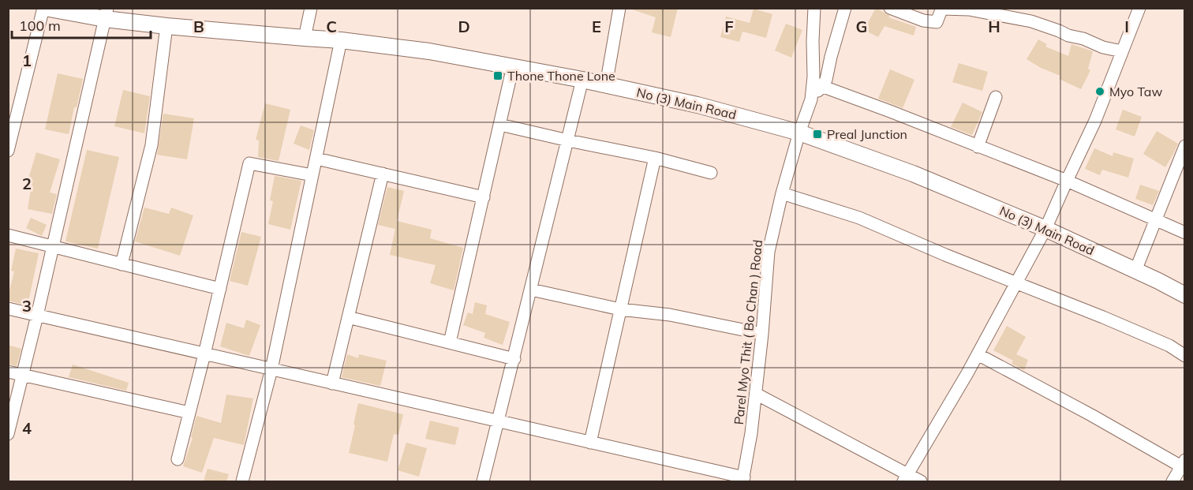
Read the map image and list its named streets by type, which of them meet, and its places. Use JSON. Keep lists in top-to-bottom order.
{
  "streets": {
    "main road": ["No (3) Main Road"],
    "street": ["Parel Myo Thit ( Bo Chan ) Road"]
  },
  "crossings": [
    ["No (3) Main Road", "Parel Myo Thit ( Bo Chan ) Road"]
  ],
  "places": {
    "transit": ["Thone Thone Lone", "Preal Junction"],
    "other": ["Myo Taw"]
  },
  "scale_bar": "100 m",
  "grid": {
    "columns": [
      "B",
      "C",
      "D",
      "E",
      "F",
      "G",
      "H",
      "I"
    ],
    "rows": [
      "1",
      "2",
      "3",
      "4"
    ]
  }
}
